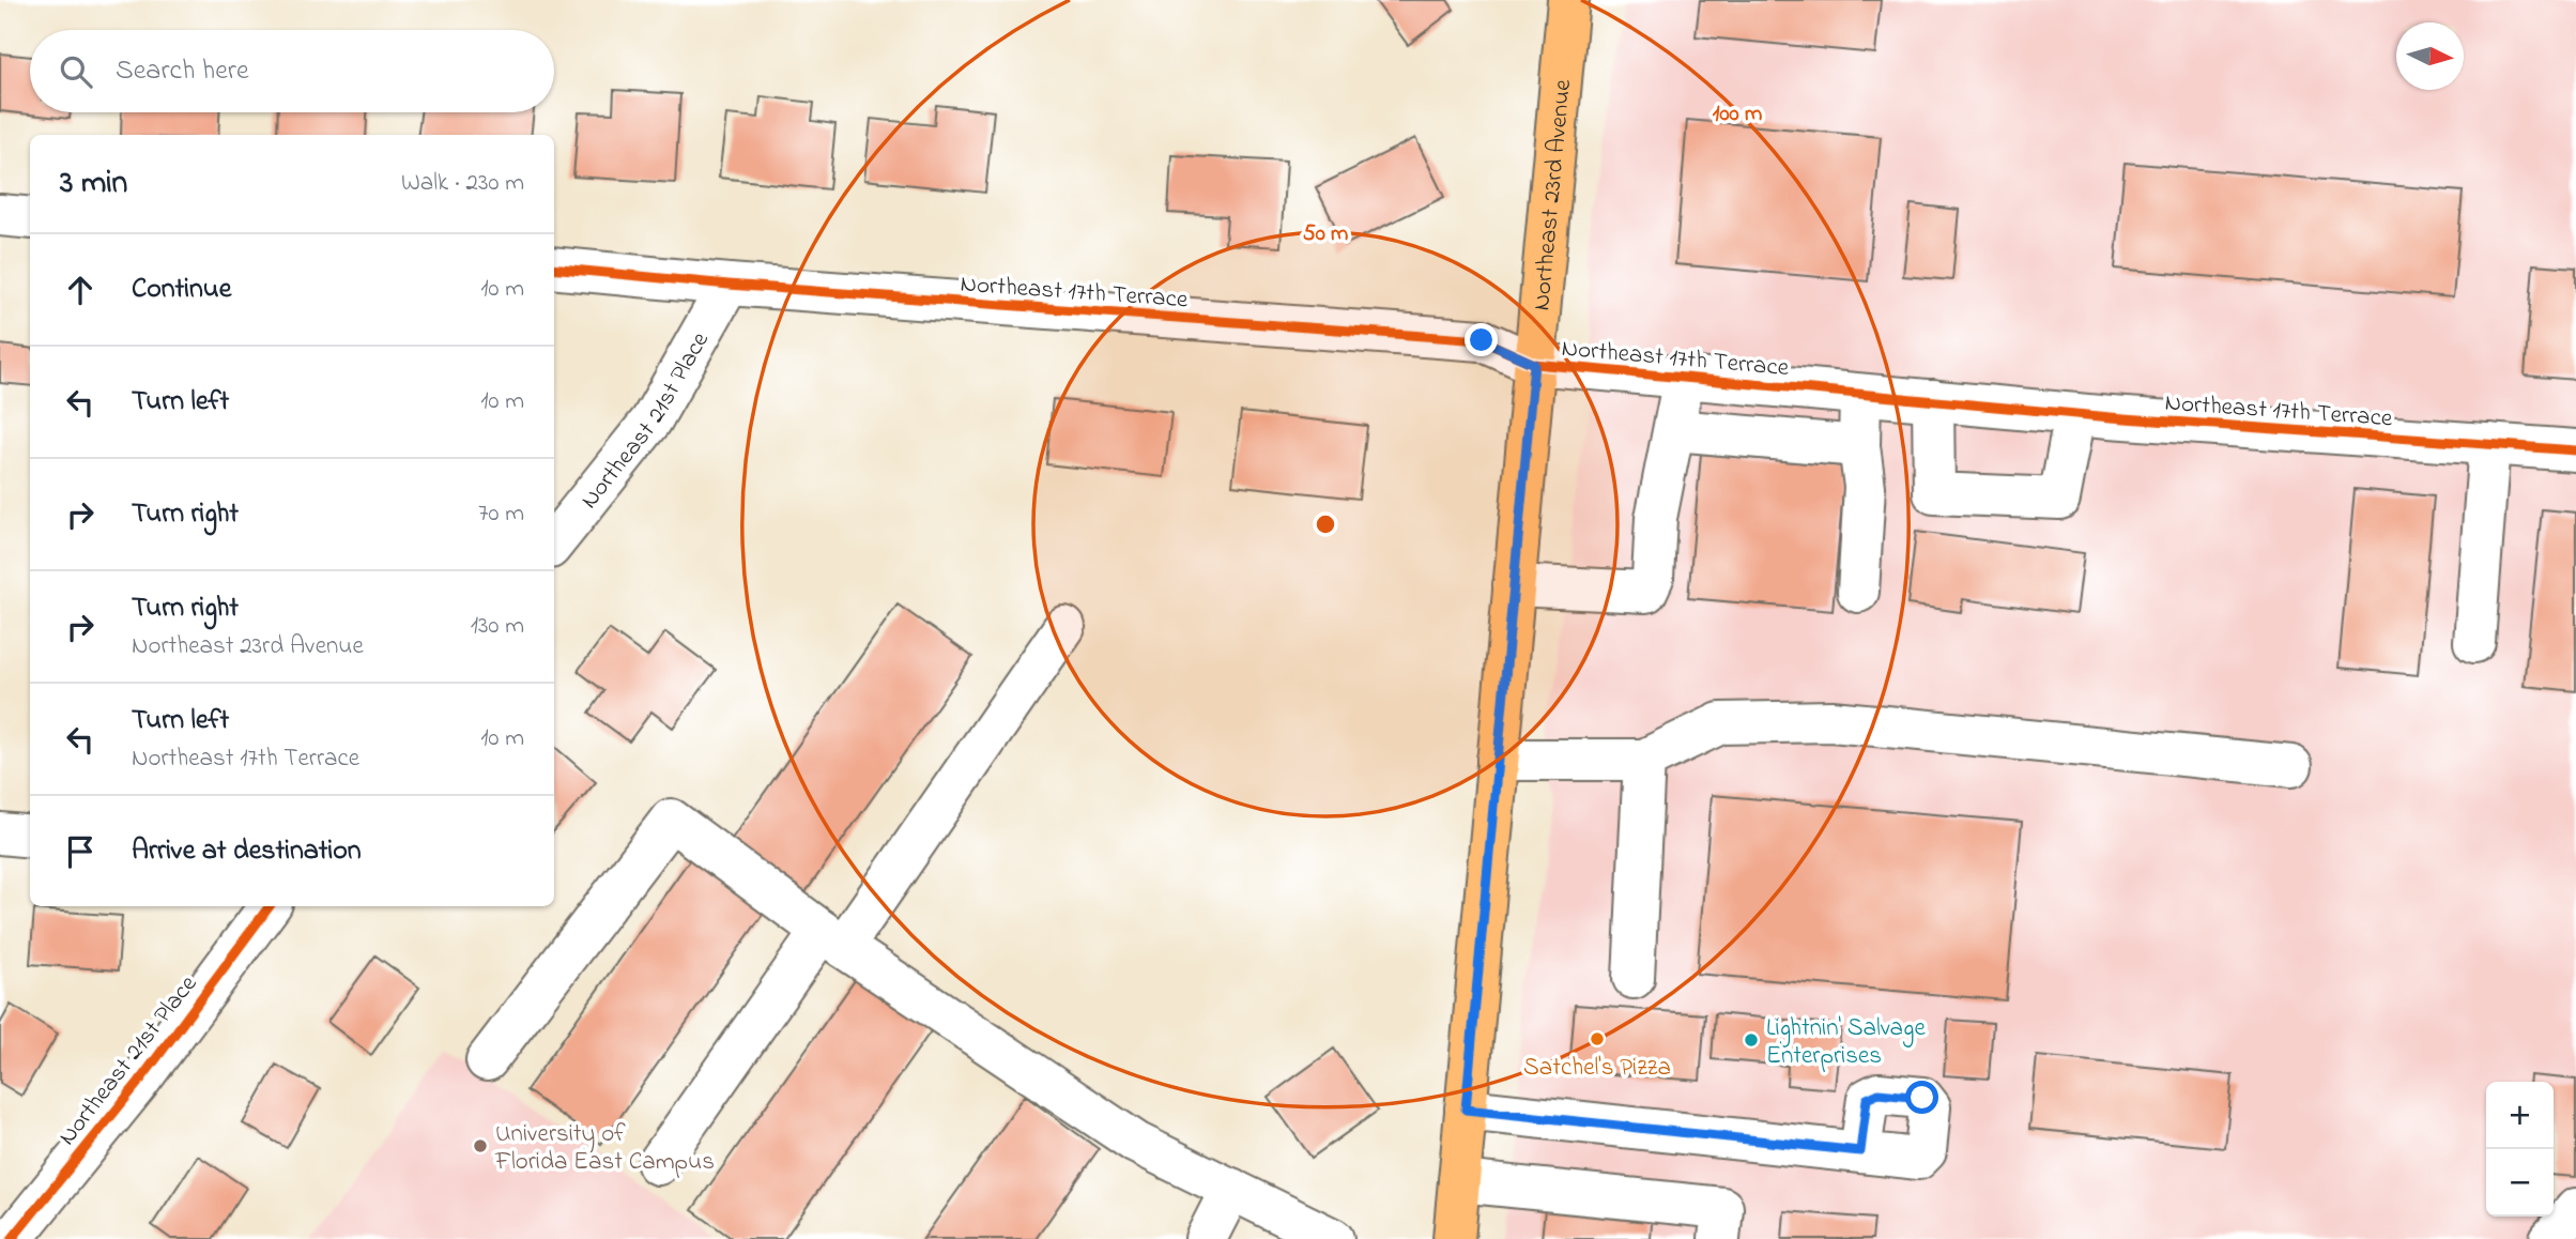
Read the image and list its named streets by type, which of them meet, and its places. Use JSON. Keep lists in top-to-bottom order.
{
  "streets": {
    "main road": ["Northeast 23rd Avenue"],
    "street": ["Northeast 17th Terrace", "Northeast 21st Place"]
  },
  "crossings": [
    ["Northeast 23rd Avenue", "Northeast 17th Terrace"],
    ["Northeast 17th Terrace", "Northeast 21st Place"]
  ],
  "places": ["Satchel's Pizza", "Lightnin' Salvage Enterprises", "University of Florida East Campus"],
  "north": "right",
  "page": {
    "search": "Search here",
    "heading": ["3 min", "Walk · 230 m"],
    "list": [
      ["Continue", "10 m"],
      ["Turn left", "10 m"],
      ["Turn right", "70 m"],
      ["Turn right", "Northeast 23rd Avenue", "130 m"],
      ["Turn left", "Northeast 17th Terrace", "10 m"],
      "Arrive at destination"
    ],
    "map_buttons": ["+", "−"]
  },
  "rings": ["100 m", "50 m"]
}
